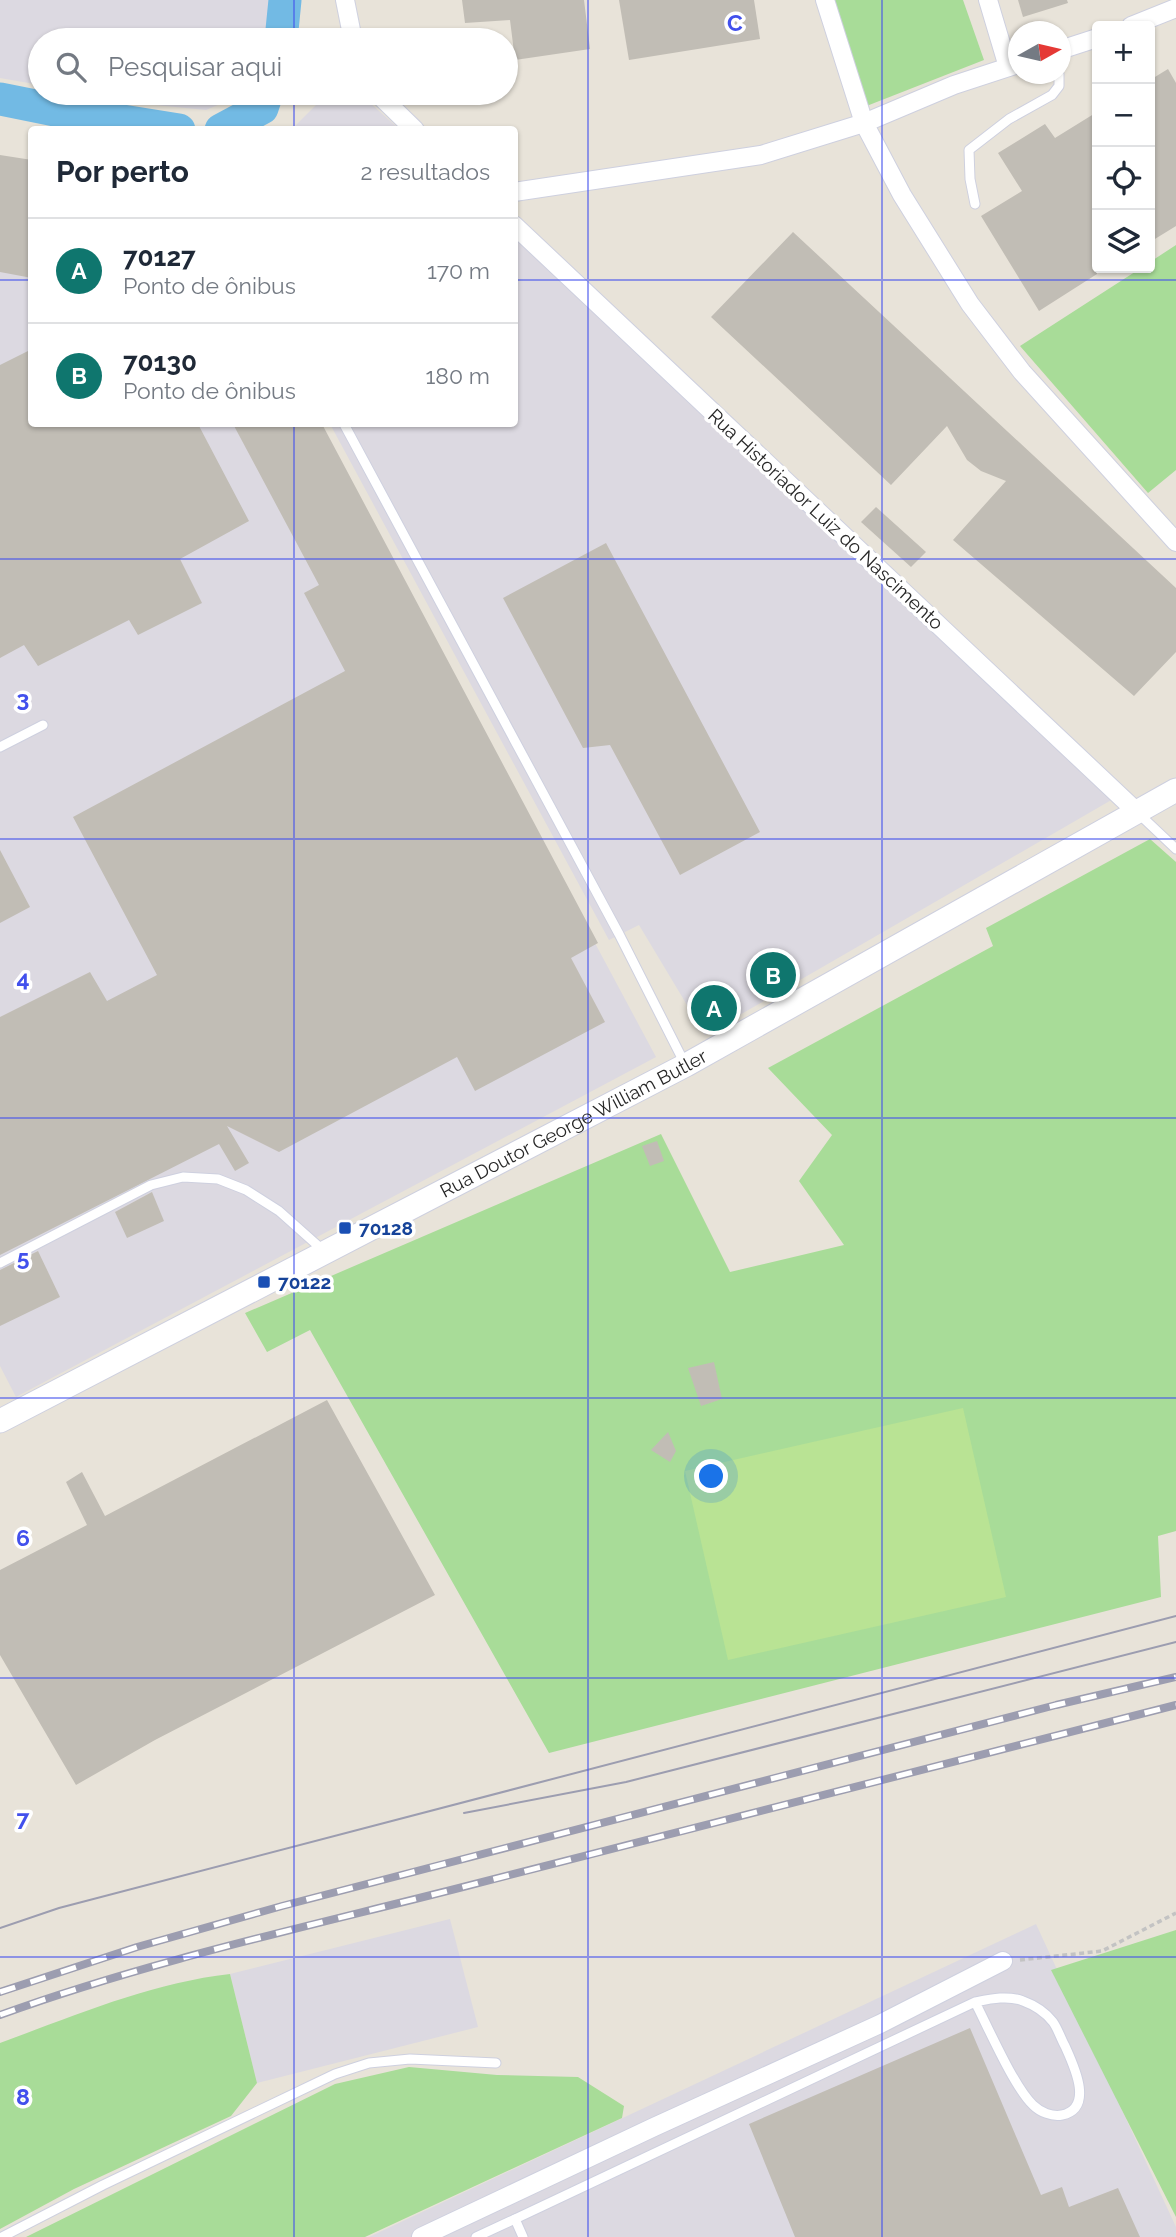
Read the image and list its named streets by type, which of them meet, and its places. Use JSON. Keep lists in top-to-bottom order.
{
  "streets": {
    "street": ["Rua Historiador Luiz do Nascimento", "Rua Doutor George William Butler"]
  },
  "crossings": [
    ["Rua Historiador Luiz do Nascimento", "Rua Doutor George William Butler"]
  ],
  "places": {
    "transit": ["70128", "70122"]
  },
  "north": "right",
  "page": {
    "map_buttons": ["+", "−"],
    "search": "Pesquisar aqui",
    "heading": ["Por perto", "2 resultados"],
    "list": [
      {
        "mark": "A",
        "name": "70127",
        "note": "Ponto de ônibus",
        "value": "170 m"
      },
      {
        "mark": "B",
        "name": "70130",
        "note": "Ponto de ônibus",
        "value": "180 m"
      }
    ],
    "pins": ["B", "A"]
  },
  "grid": {
    "columns": ["C"],
    "rows": [
      "3",
      "4",
      "5",
      "6",
      "7",
      "8"
    ]
  }
}
